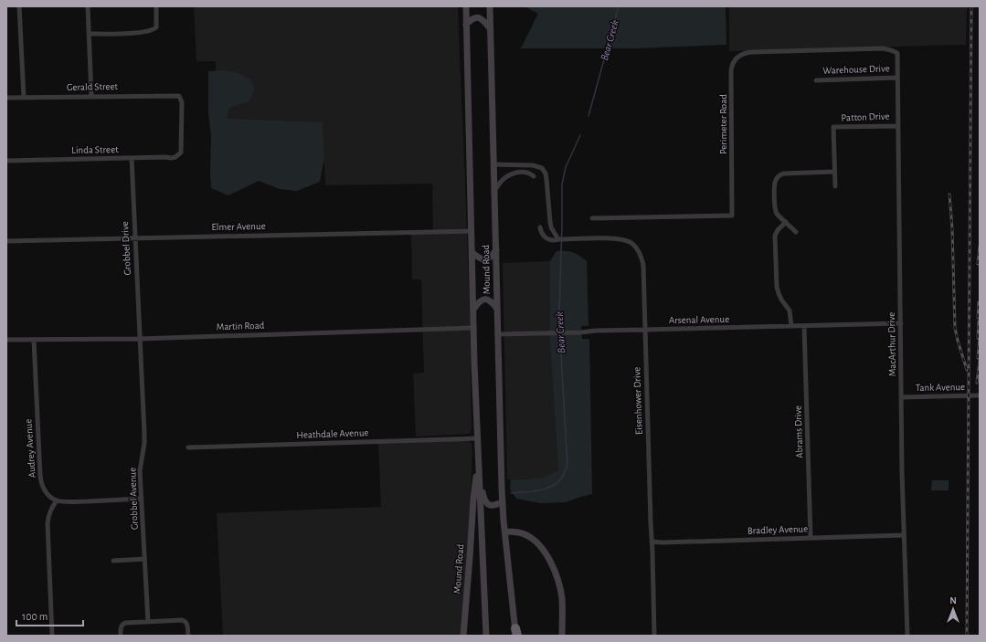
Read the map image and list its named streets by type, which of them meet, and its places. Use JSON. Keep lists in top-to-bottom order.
{
  "streets": {
    "main road": ["Mound Road"],
    "street": [
      "Warehouse Drive",
      "Gerald Street",
      "Patton Drive",
      "Perimeter Road",
      "Linda Street",
      "Elmer Avenue",
      "Grobbel Drive",
      "Arsenal Avenue",
      "Martin Road",
      "MacArthur Drive",
      "Tank Avenue",
      "Eisenhower Drive",
      "Abrams Drive",
      "Heathdale Avenue",
      "Audrey Avenue",
      "Grobbel Avenue",
      "Bradley Avenue"
    ]
  },
  "crossings": [
    ["Warehouse Drive", "MacArthur Drive"],
    ["Gerald Street", "Linda Street"],
    ["Patton Drive", "MacArthur Drive"],
    ["Perimeter Road", "MacArthur Drive"],
    ["Linda Street", "Grobbel Drive"],
    ["Elmer Avenue", "Grobbel Drive"],
    ["Elmer Avenue", "Mound Road"],
    ["Grobbel Drive", "Martin Road"],
    ["Grobbel Drive", "Grobbel Avenue"],
    ["Mound Road", "Arsenal Avenue"],
    ["Mound Road", "Martin Road"],
    ["Mound Road", "Heathdale Avenue"],
    ["Arsenal Avenue", "MacArthur Drive"],
    ["Arsenal Avenue", "Eisenhower Drive"],
    ["Arsenal Avenue", "Abrams Drive"],
    ["Martin Road", "Audrey Avenue"],
    ["Martin Road", "Grobbel Avenue"],
    ["MacArthur Drive", "Tank Avenue"],
    ["MacArthur Drive", "Bradley Avenue"],
    ["Eisenhower Drive", "Bradley Avenue"],
    ["Abrams Drive", "Bradley Avenue"]
  ],
  "water": ["Bear Creek"],
  "scale_bar": "100 m",
  "north": "top"
}
